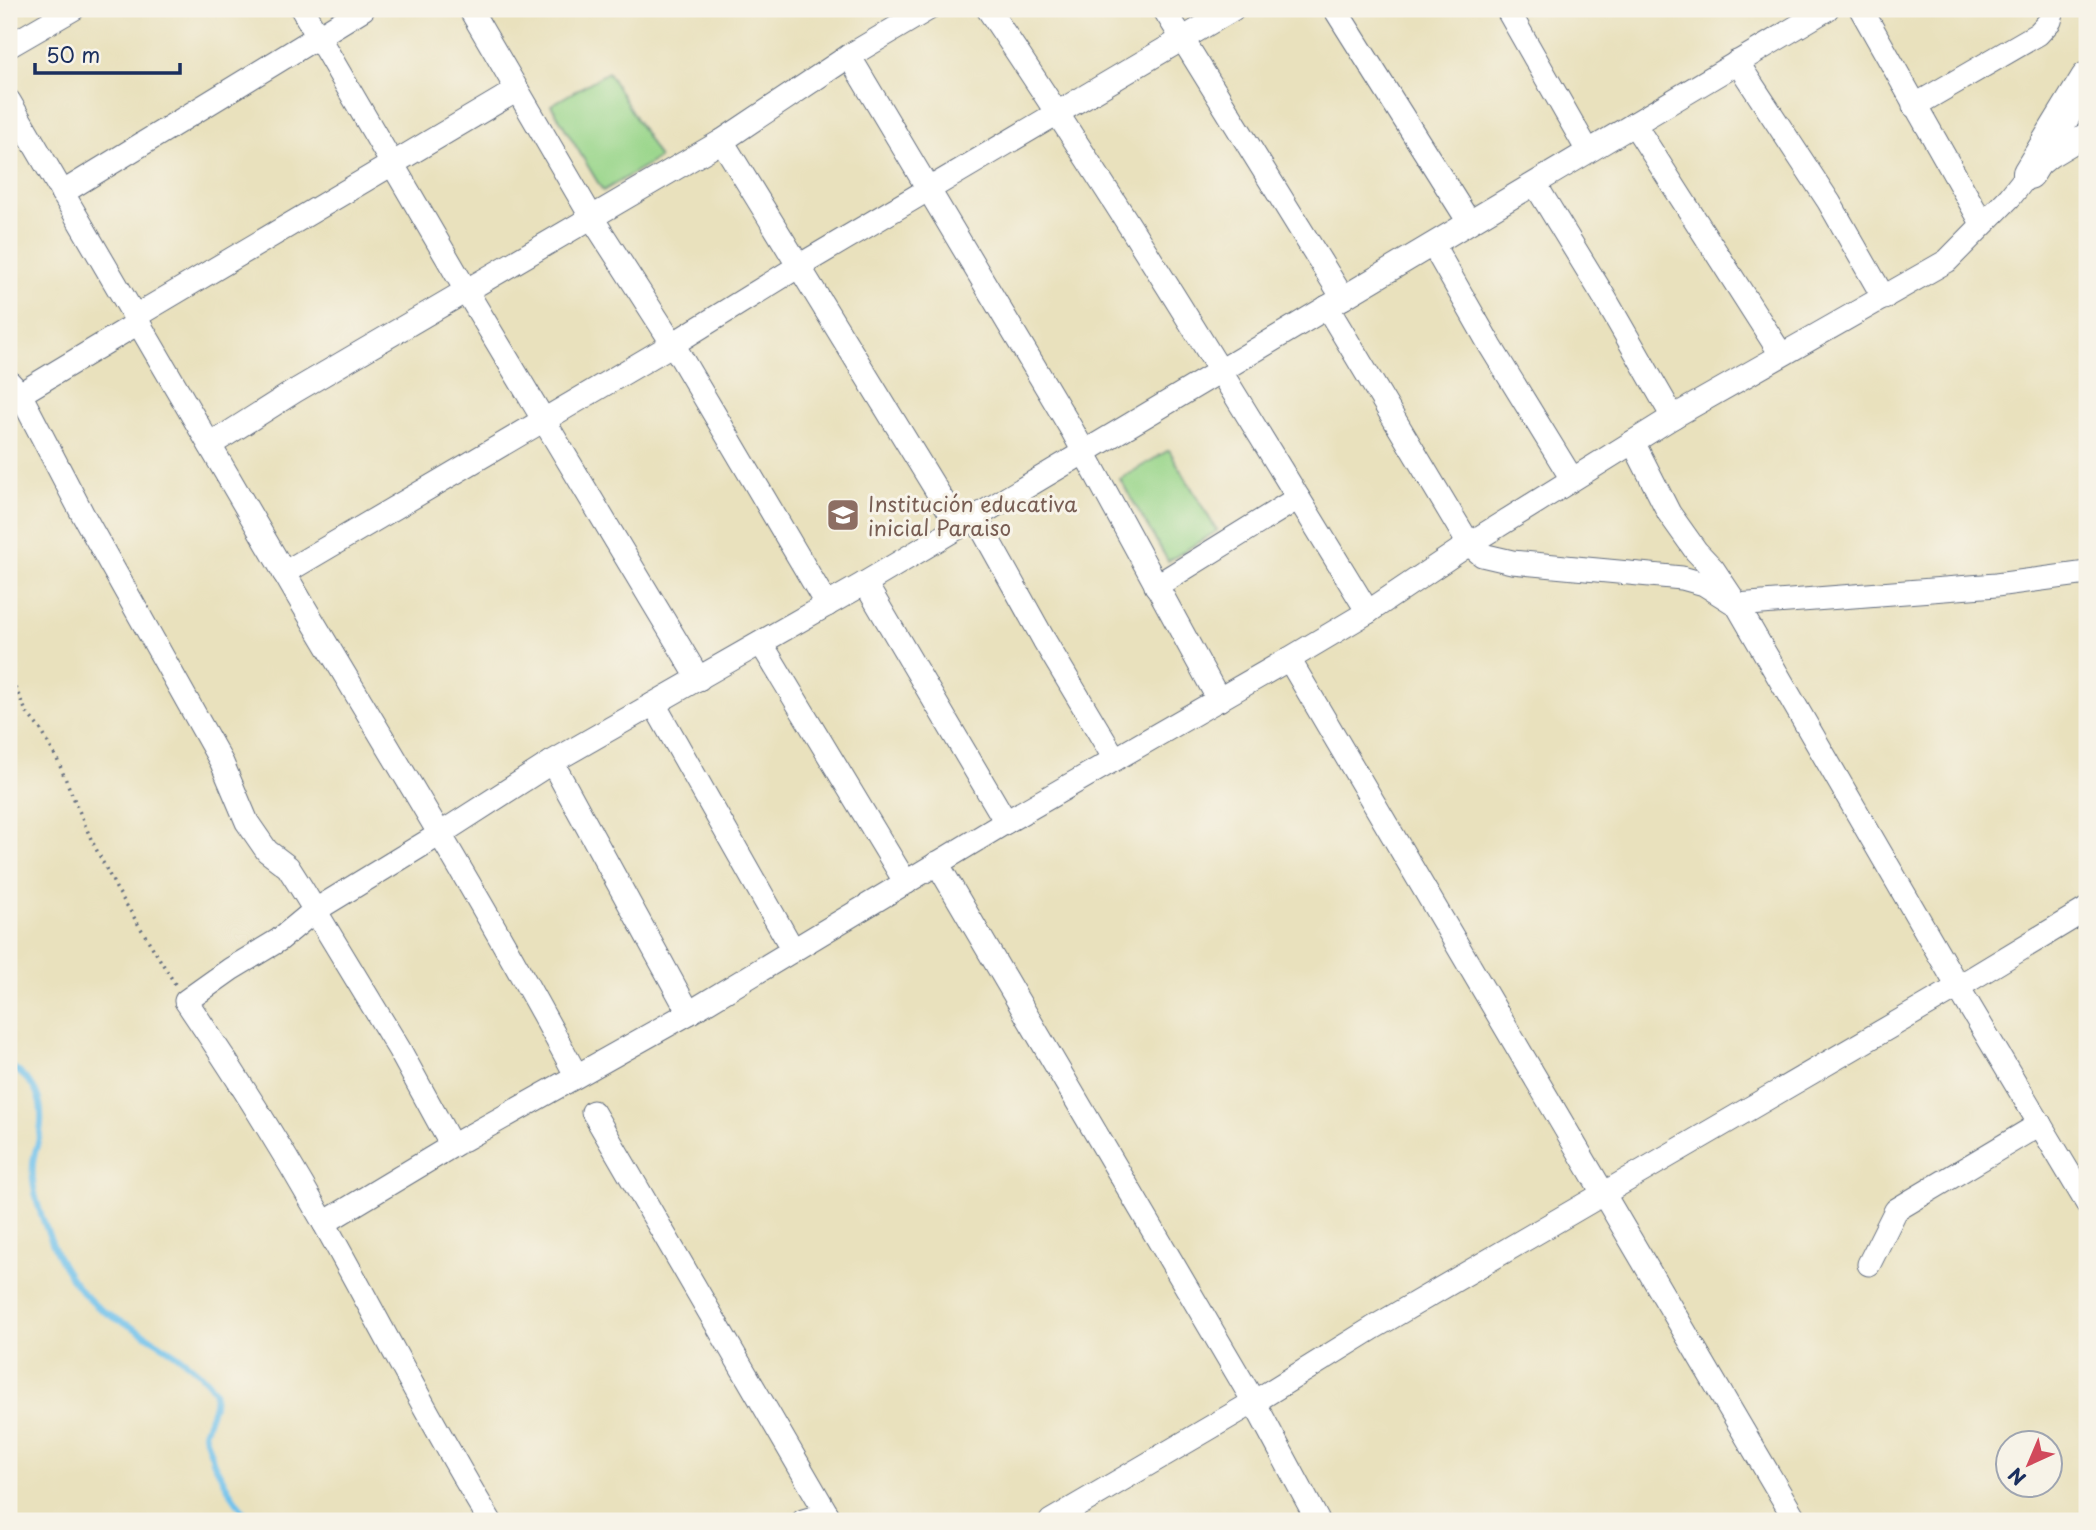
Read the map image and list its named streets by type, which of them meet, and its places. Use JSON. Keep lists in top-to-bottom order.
{
  "places": {
    "school or university": ["Institución educativa inicial Paraiso"]
  },
  "scale_bar": "50 m",
  "north": "bottom left"
}
